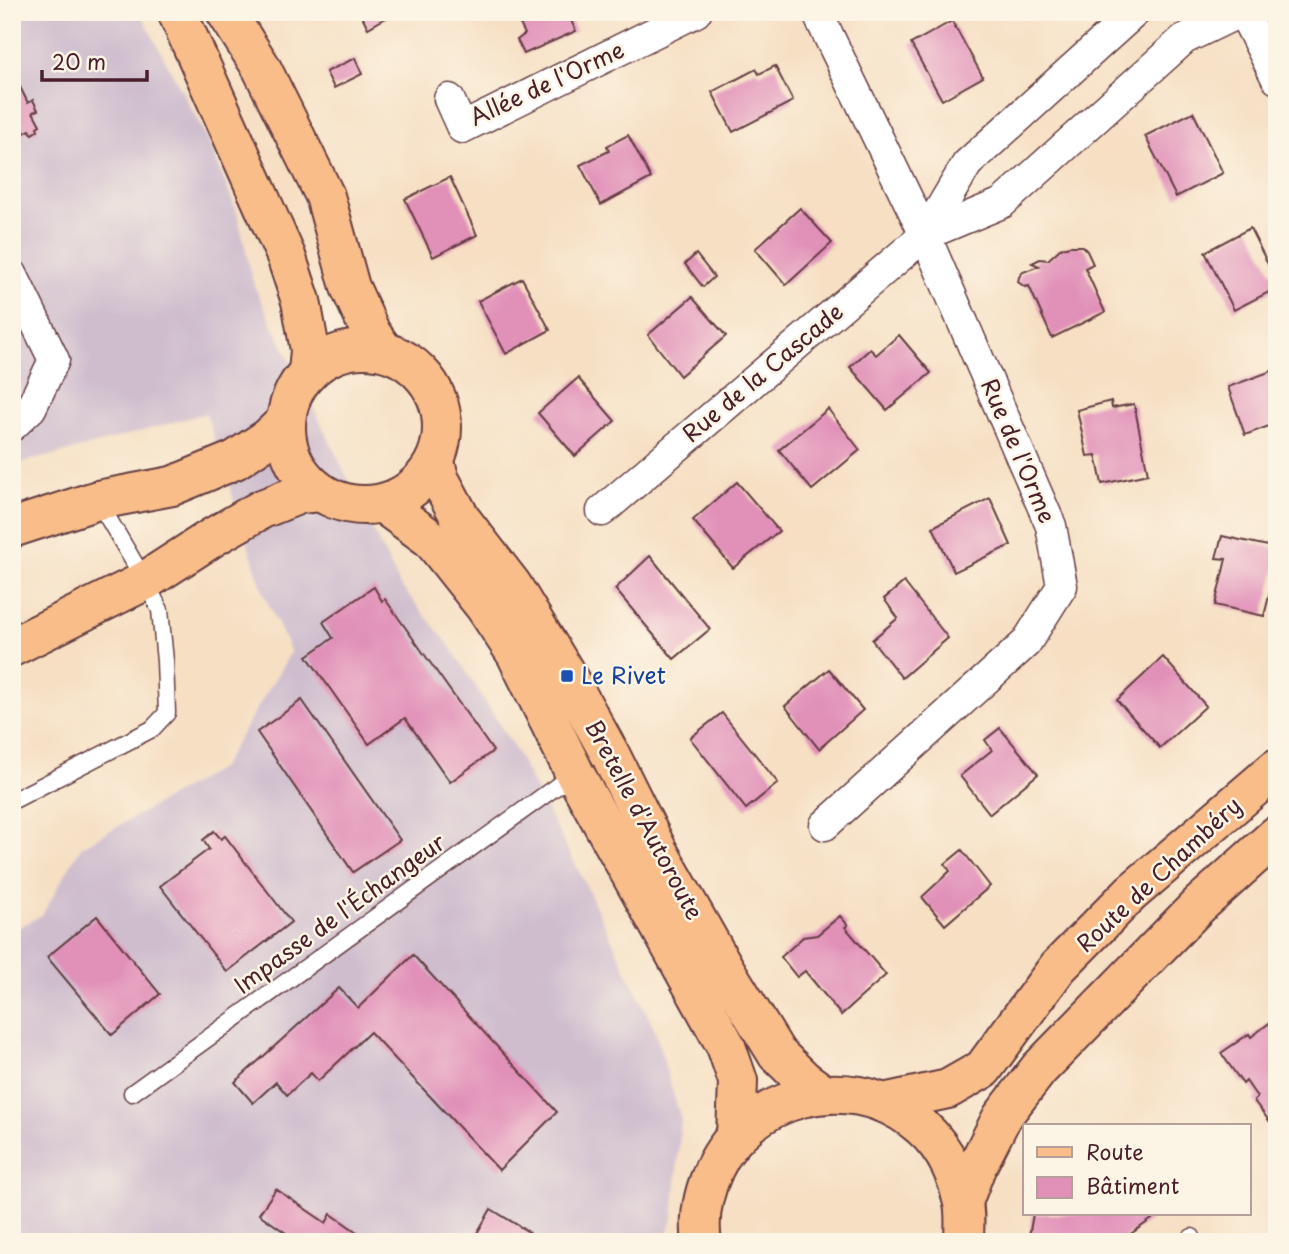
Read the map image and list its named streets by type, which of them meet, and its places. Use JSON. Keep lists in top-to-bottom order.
{
  "streets": {
    "main road": ["Bretelle d'Autoroute", "Route de Chambéry"],
    "street": ["Allée de l'Orme", "Rue de la Cascade", "Rue de l'Orme"],
    "lane": ["Impasse de l'Échangeur"]
  },
  "crossings": [
    ["Rue de la Cascade", "Rue de l'Orme"],
    ["Bretelle d'Autoroute", "Impasse de l'Échangeur"]
  ],
  "places": {
    "transit": ["Le Rivet"]
  },
  "legend": ["Route", "Bâtiment"],
  "scale_bar": "20 m"
}
